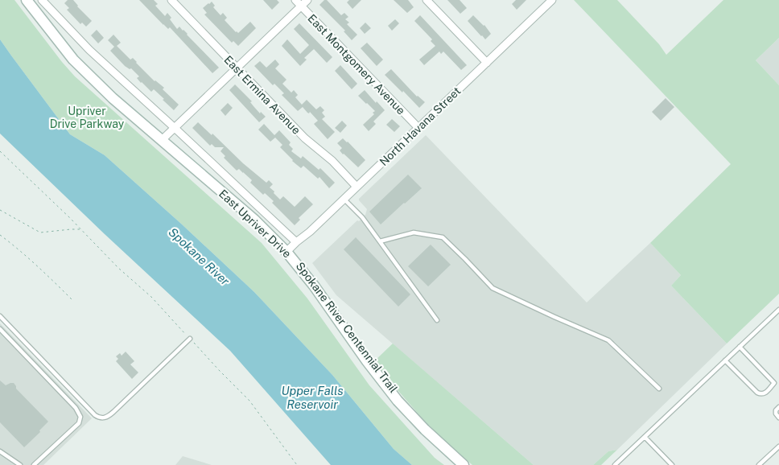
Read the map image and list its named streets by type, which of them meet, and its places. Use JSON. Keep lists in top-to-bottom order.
{
  "streets": {
    "street": [
      "East Montgomery Avenue",
      "East Ermina Avenue",
      "North Havana Street",
      "East Upriver Drive"
    ]
  },
  "crossings": [
    ["East Montgomery Avenue", "North Havana Street"],
    ["East Ermina Avenue", "North Havana Street"],
    ["North Havana Street", "East Upriver Drive"]
  ],
  "water": ["Spokane River", "Upper Falls Reservoir"],
  "parks": ["Upriver Drive Parkway"]
}
